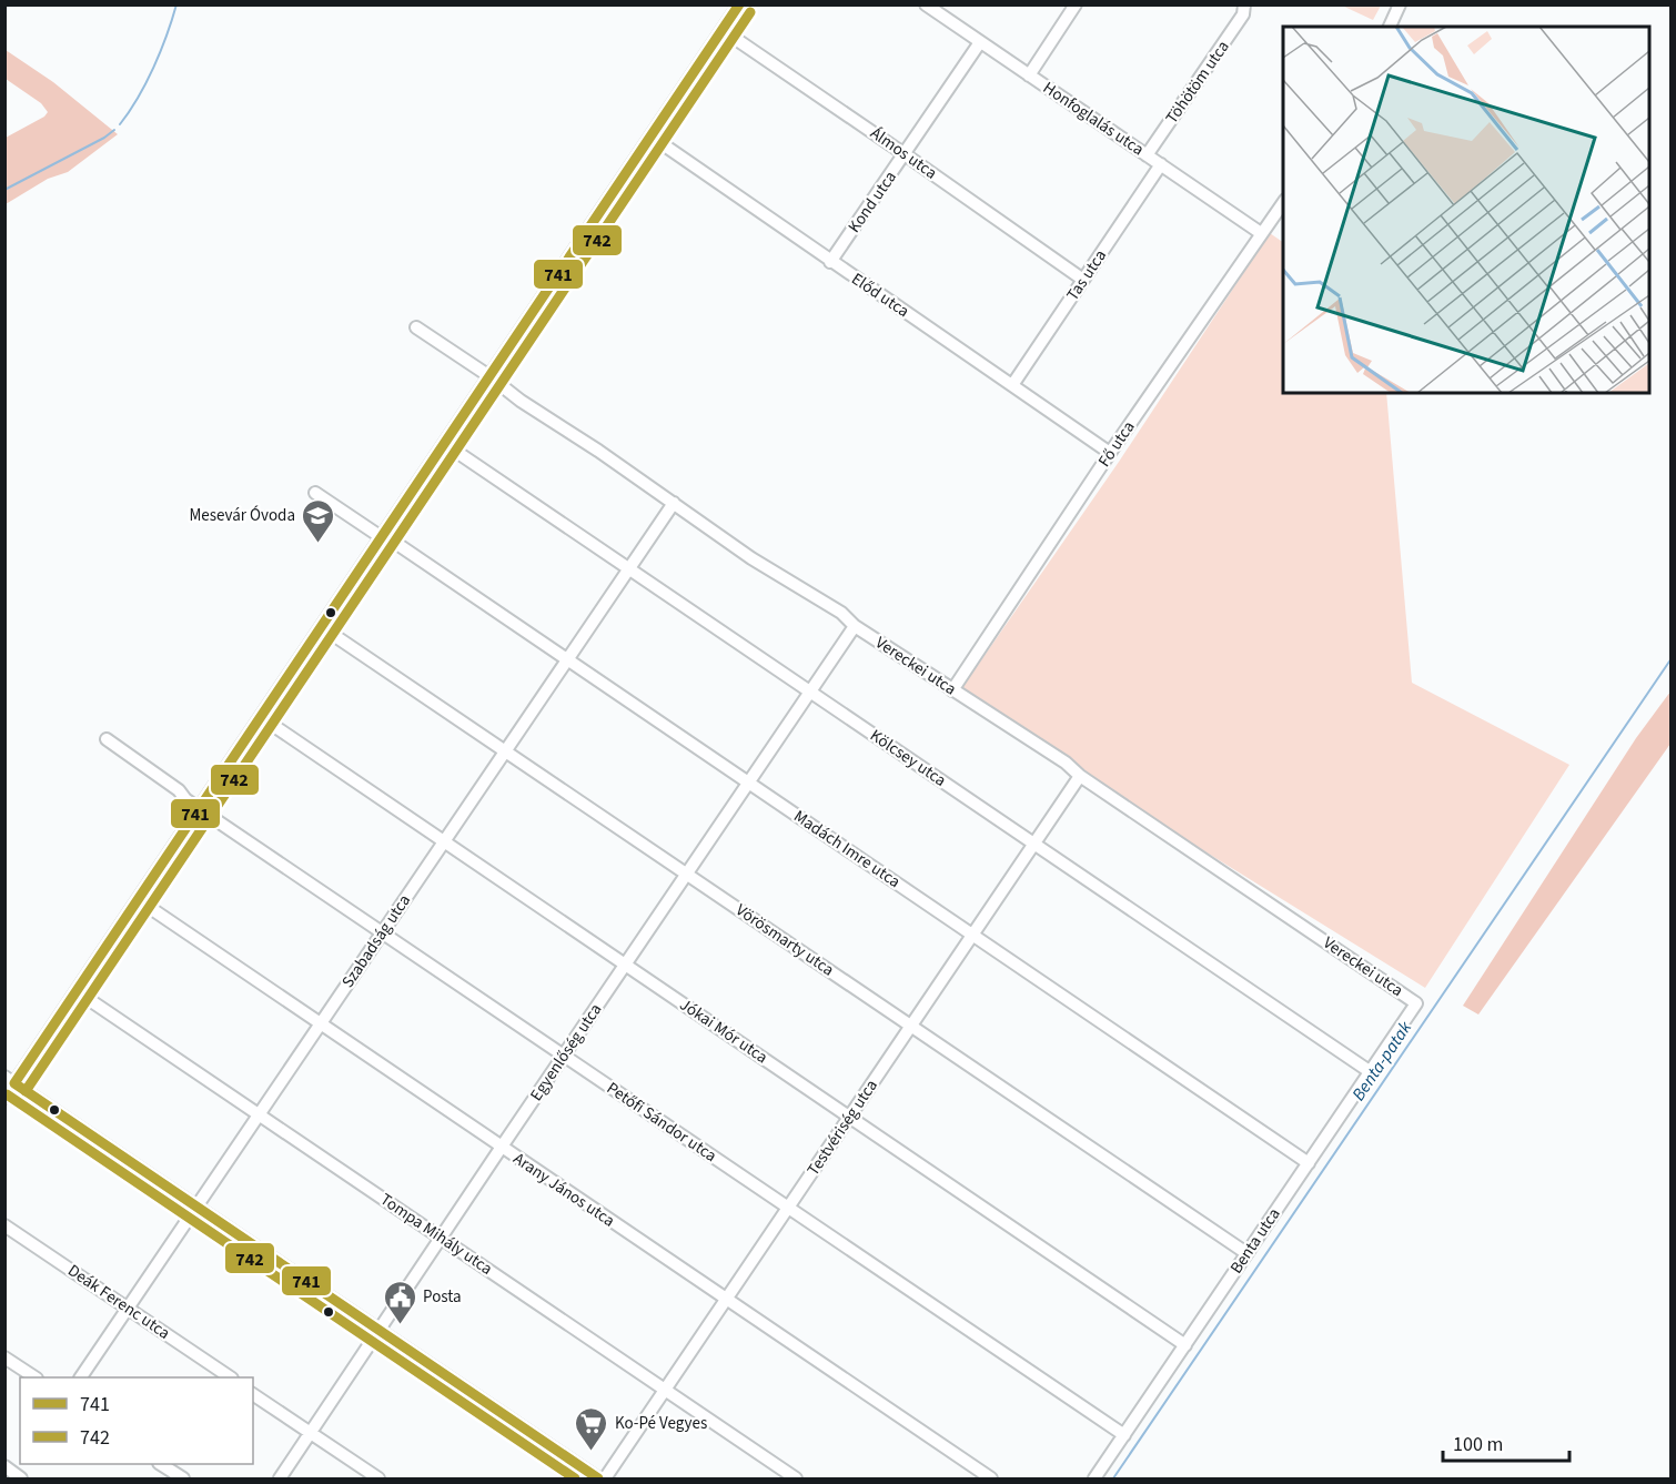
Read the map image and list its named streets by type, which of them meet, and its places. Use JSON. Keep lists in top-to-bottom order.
{
  "streets": {
    "street": [
      "Töhötöm utca",
      "Honfoglalás utca",
      "Álmos utca",
      "Kond utca",
      "Tas utca",
      "Előd utca",
      "Fő utca",
      "Vereckei utca",
      "Kölcsey utca",
      "Madách Imre utca",
      "Vörösmarty utca",
      "Szabadság utca",
      "Jókai Mór utca",
      "Egyenlőség utca",
      "Petőfi Sándor utca",
      "Testvériség utca",
      "Arany János utca",
      "Tompa Mihály utca",
      "Benta utca",
      "Deák Ferenc utca"
    ]
  },
  "crossings": [
    ["Töhötöm utca", "Honfoglalás utca"],
    ["Honfoglalás utca", "Kond utca"],
    ["Honfoglalás utca", "Tas utca"],
    ["Honfoglalás utca", "Fő utca"],
    ["Álmos utca", "Kond utca"],
    ["Álmos utca", "Tas utca"],
    ["Kond utca", "Előd utca"],
    ["Tas utca", "Előd utca"],
    ["Előd utca", "Fő utca"],
    ["Fő utca", "Vereckei utca"],
    ["Vereckei utca", "Szabadság utca"],
    ["Vereckei utca", "Egyenlőség utca"],
    ["Vereckei utca", "Testvériség utca"],
    ["Vereckei utca", "Benta utca"],
    ["Kölcsey utca", "Szabadság utca"],
    ["Kölcsey utca", "Egyenlőség utca"],
    ["Kölcsey utca", "Testvériség utca"],
    ["Kölcsey utca", "Benta utca"],
    ["Madách Imre utca", "Szabadság utca"],
    ["Madách Imre utca", "Egyenlőség utca"],
    ["Madách Imre utca", "Testvériség utca"],
    ["Madách Imre utca", "Benta utca"],
    ["Vörösmarty utca", "Szabadság utca"],
    ["Vörösmarty utca", "Egyenlőség utca"],
    ["Vörösmarty utca", "Testvériség utca"],
    ["Vörösmarty utca", "Benta utca"],
    ["Szabadság utca", "Jókai Mór utca"],
    ["Szabadság utca", "Petőfi Sándor utca"],
    ["Szabadság utca", "Arany János utca"],
    ["Szabadság utca", "Tompa Mihály utca"],
    ["Szabadság utca", "Deák Ferenc utca"],
    ["Jókai Mór utca", "Egyenlőség utca"],
    ["Jókai Mór utca", "Testvériség utca"],
    ["Jókai Mór utca", "Benta utca"],
    ["Egyenlőség utca", "Petőfi Sándor utca"],
    ["Egyenlőség utca", "Arany János utca"],
    ["Egyenlőség utca", "Tompa Mihály utca"],
    ["Petőfi Sándor utca", "Testvériség utca"],
    ["Petőfi Sándor utca", "Benta utca"],
    ["Testvériség utca", "Arany János utca"],
    ["Testvériség utca", "Tompa Mihály utca"]
  ],
  "water": ["Benta-patak"],
  "places": {
    "school or university": ["Mesevár Óvoda"],
    "public building": ["Posta"],
    "supermarket": ["Ko-Pé Vegyes"]
  },
  "lines": ["transit line 741", "transit line 742"],
  "legend": ["741", "742"],
  "scale_bar": "100 m"
}
